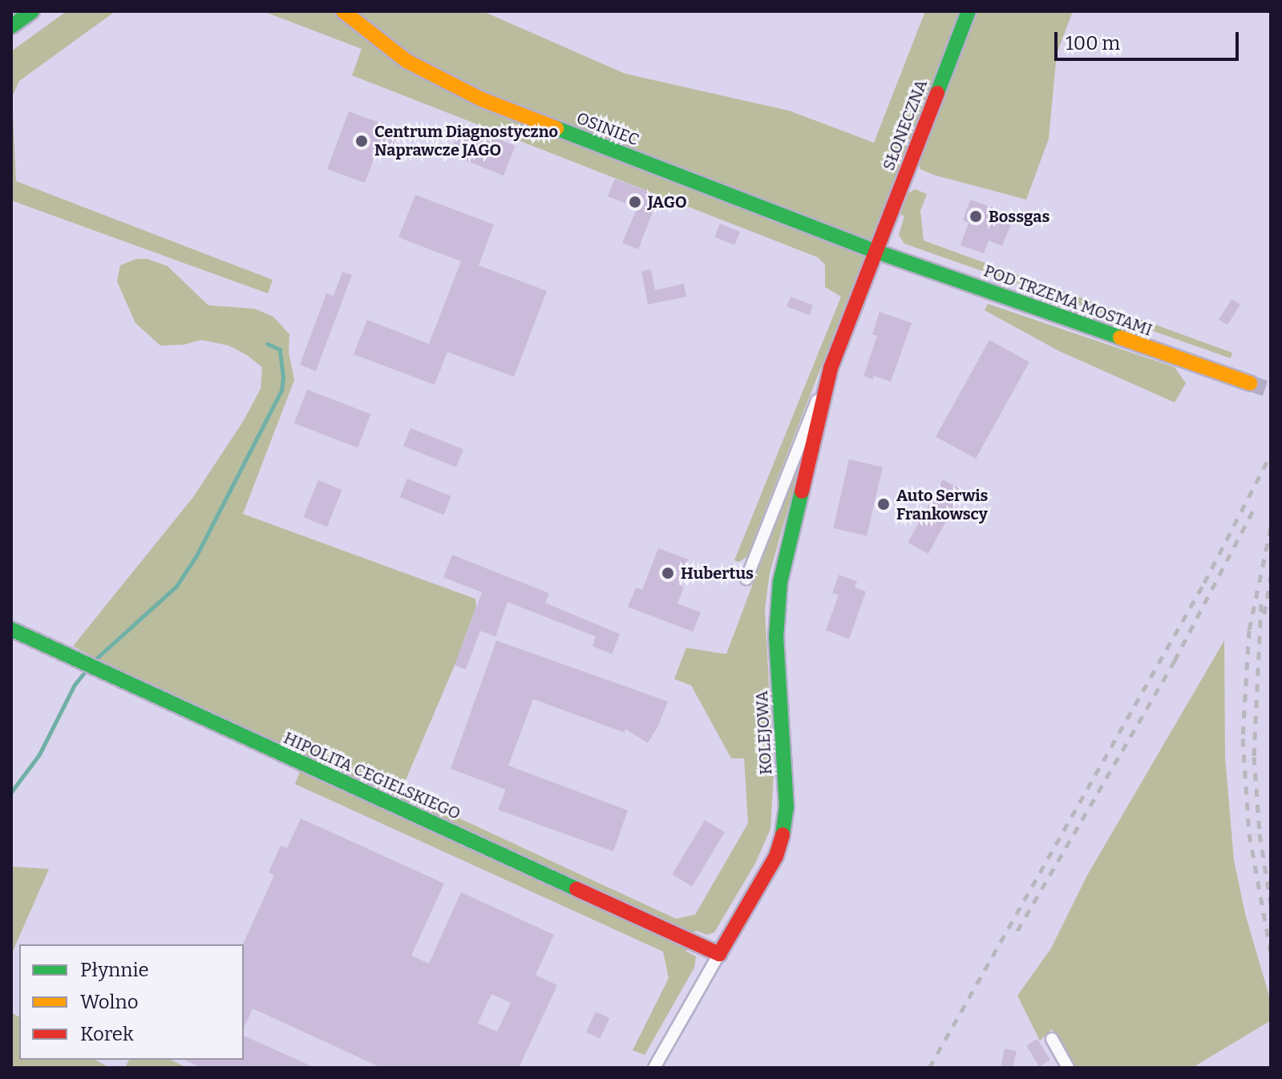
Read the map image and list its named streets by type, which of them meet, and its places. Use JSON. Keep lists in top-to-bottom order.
{
  "streets": {
    "street": [
      "SŁONECZNA",
      "OSINIEC",
      "POD TRZEMA MOSTAMI",
      "KOLEJOWA",
      "HIPOLITA CEGIELSKIEGO"
    ]
  },
  "crossings": [
    ["SŁONECZNA", "OSINIEC"],
    ["SŁONECZNA", "POD TRZEMA MOSTAMI"],
    ["SŁONECZNA", "KOLEJOWA"],
    ["OSINIEC", "POD TRZEMA MOSTAMI"],
    ["OSINIEC", "KOLEJOWA"],
    ["POD TRZEMA MOSTAMI", "KOLEJOWA"],
    ["KOLEJOWA", "HIPOLITA CEGIELSKIEGO"]
  ],
  "places": [
    "Centrum Diagnostyczno Naprawcze JAGO",
    "JAGO",
    "Bossgas",
    "Auto Serwis Frankowscy",
    "Hubertus"
  ],
  "legend": ["Płynnie", "Wolno", "Korek"],
  "scale_bar": "100 m"
}
